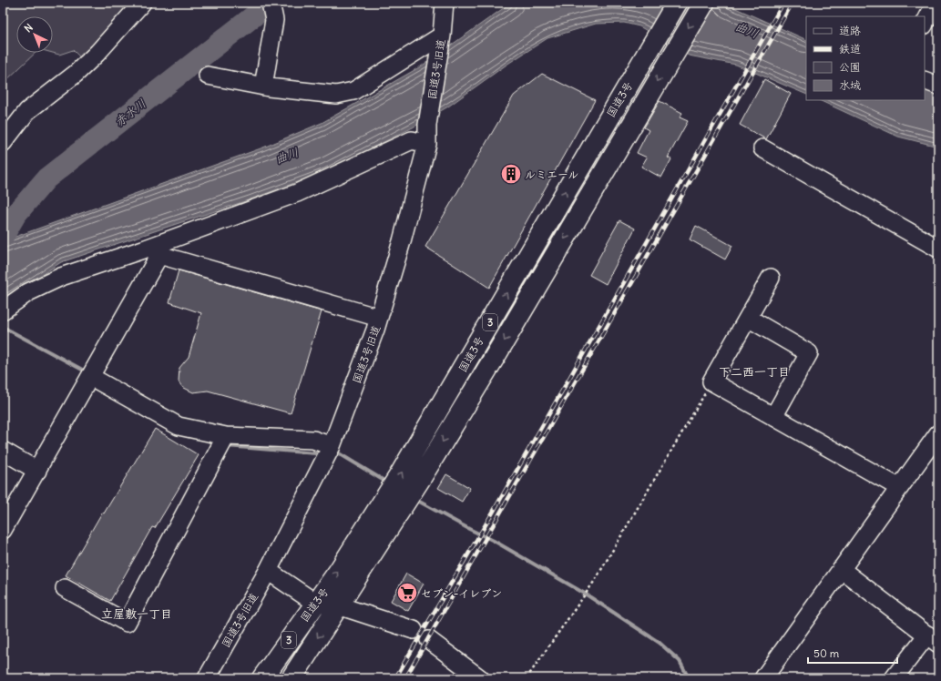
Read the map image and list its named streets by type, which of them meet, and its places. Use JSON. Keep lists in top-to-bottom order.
{
  "streets": {
    "highway": ["国道3号", "3"],
    "street": ["国道3号旧道"]
  },
  "districts": ["下二西一丁目", "立屋敷一丁目"],
  "water": ["曲川", "赤水川"],
  "places": {
    "building": ["ルミエール"],
    "supermarket": ["セブン-イレブン"]
  },
  "legend": [
    "道路",
    "鉄道",
    "公園",
    "水域"
  ],
  "scale_bar": "50 m",
  "north": "top left"
}
